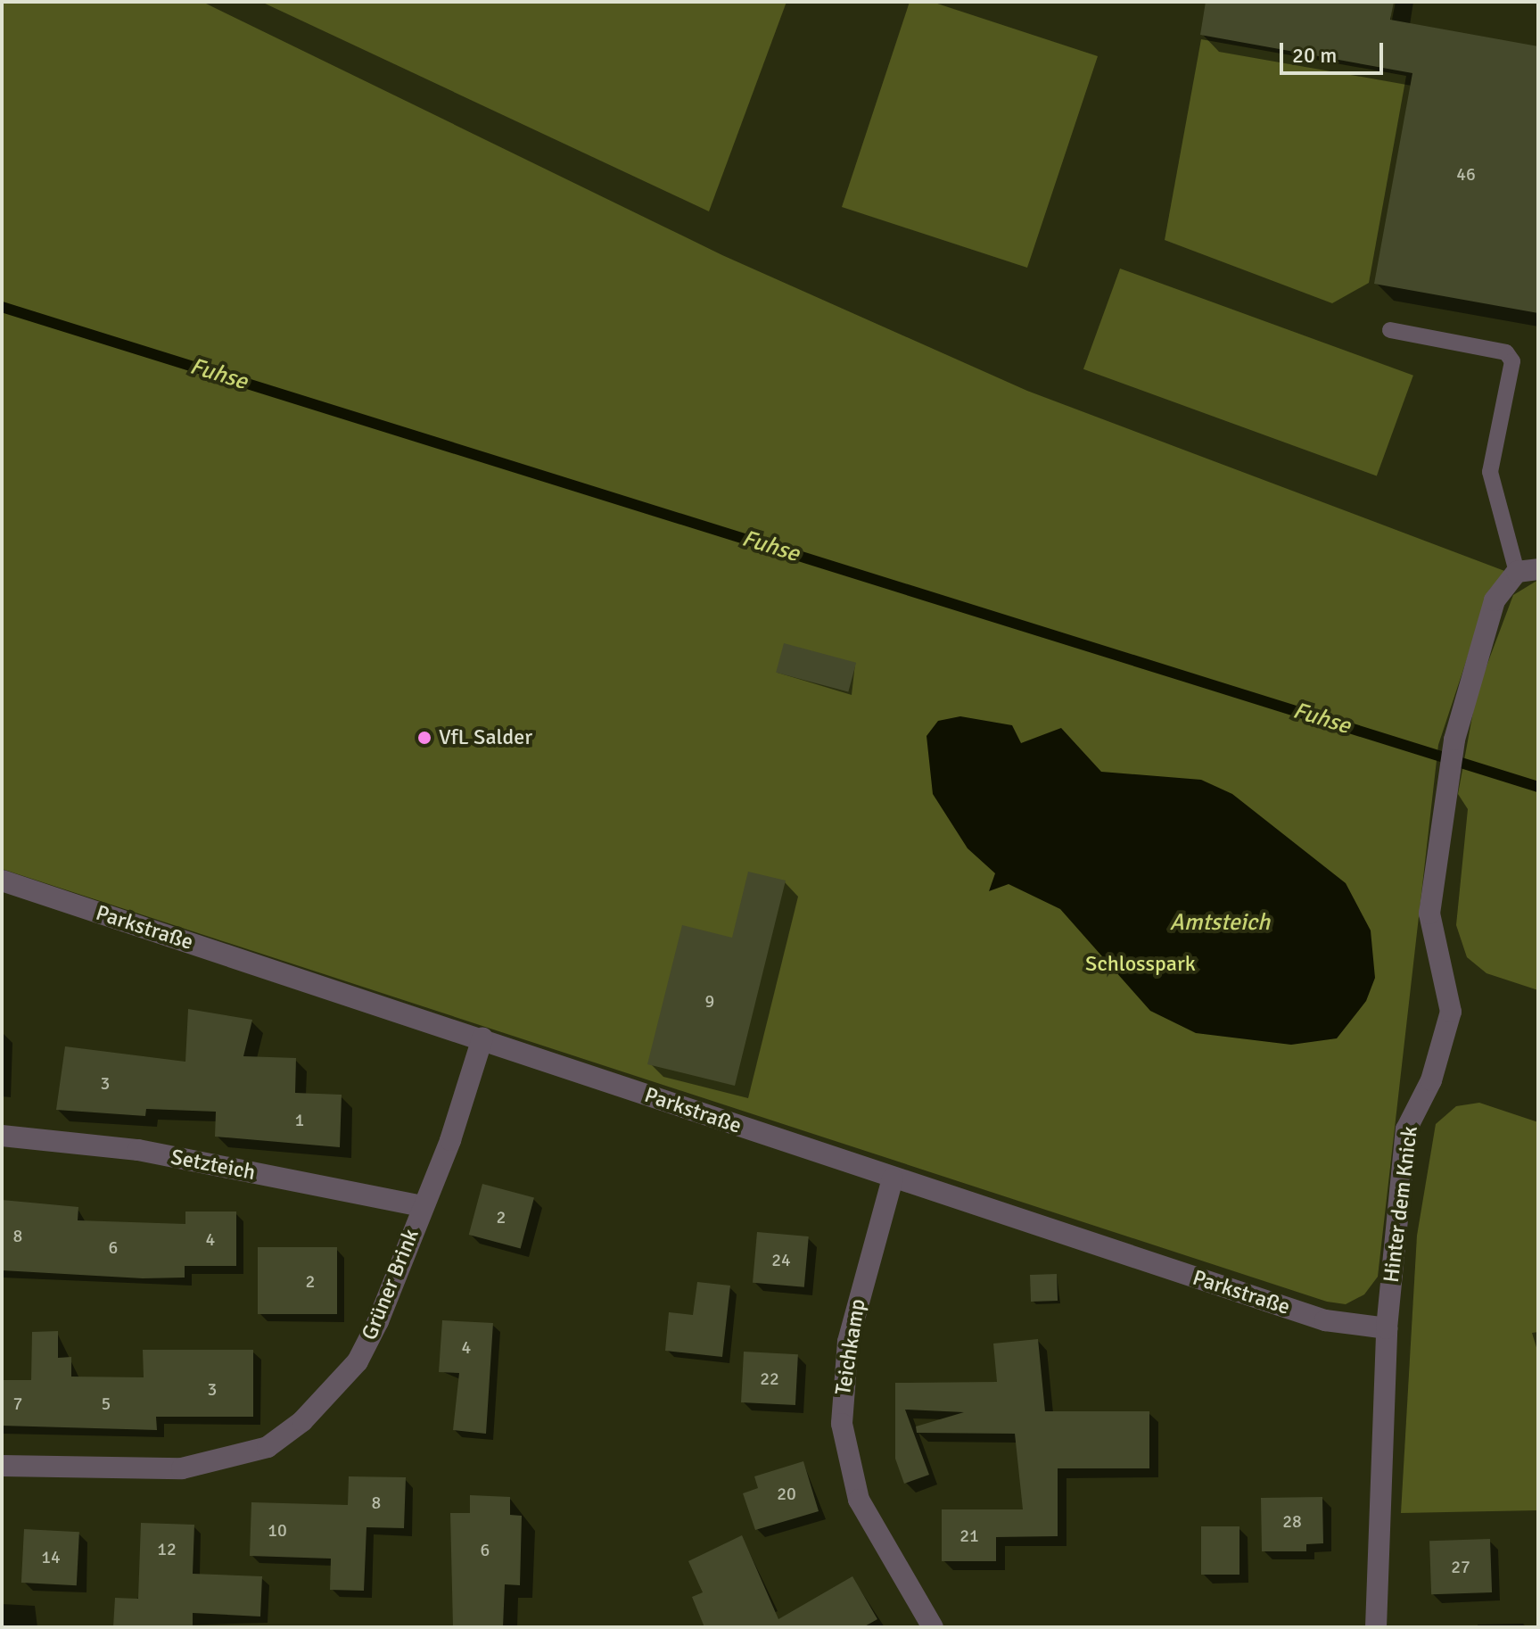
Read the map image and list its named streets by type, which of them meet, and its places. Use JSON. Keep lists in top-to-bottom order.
{
  "streets": {
    "street": [
      "Parkstraße",
      "Setzteich",
      "Hinter dem Knick",
      "Grüner Brink",
      "Teichkamp"
    ]
  },
  "crossings": [
    ["Parkstraße", "Hinter dem Knick"],
    ["Parkstraße", "Grüner Brink"],
    ["Parkstraße", "Teichkamp"],
    ["Setzteich", "Grüner Brink"]
  ],
  "water": ["Fuhse", "Amtsteich"],
  "parks": ["Schlosspark"],
  "places": ["VfL Salder"],
  "house_numbers": [
    "46",
    "9",
    "3",
    "1",
    "2",
    "8",
    "4",
    "6",
    "24",
    "2",
    "4",
    "22",
    "3",
    "7",
    "5",
    "20",
    "8",
    "28",
    "10",
    "21",
    "12",
    "6",
    "14",
    "27"
  ],
  "scale_bar": "20 m"
}
